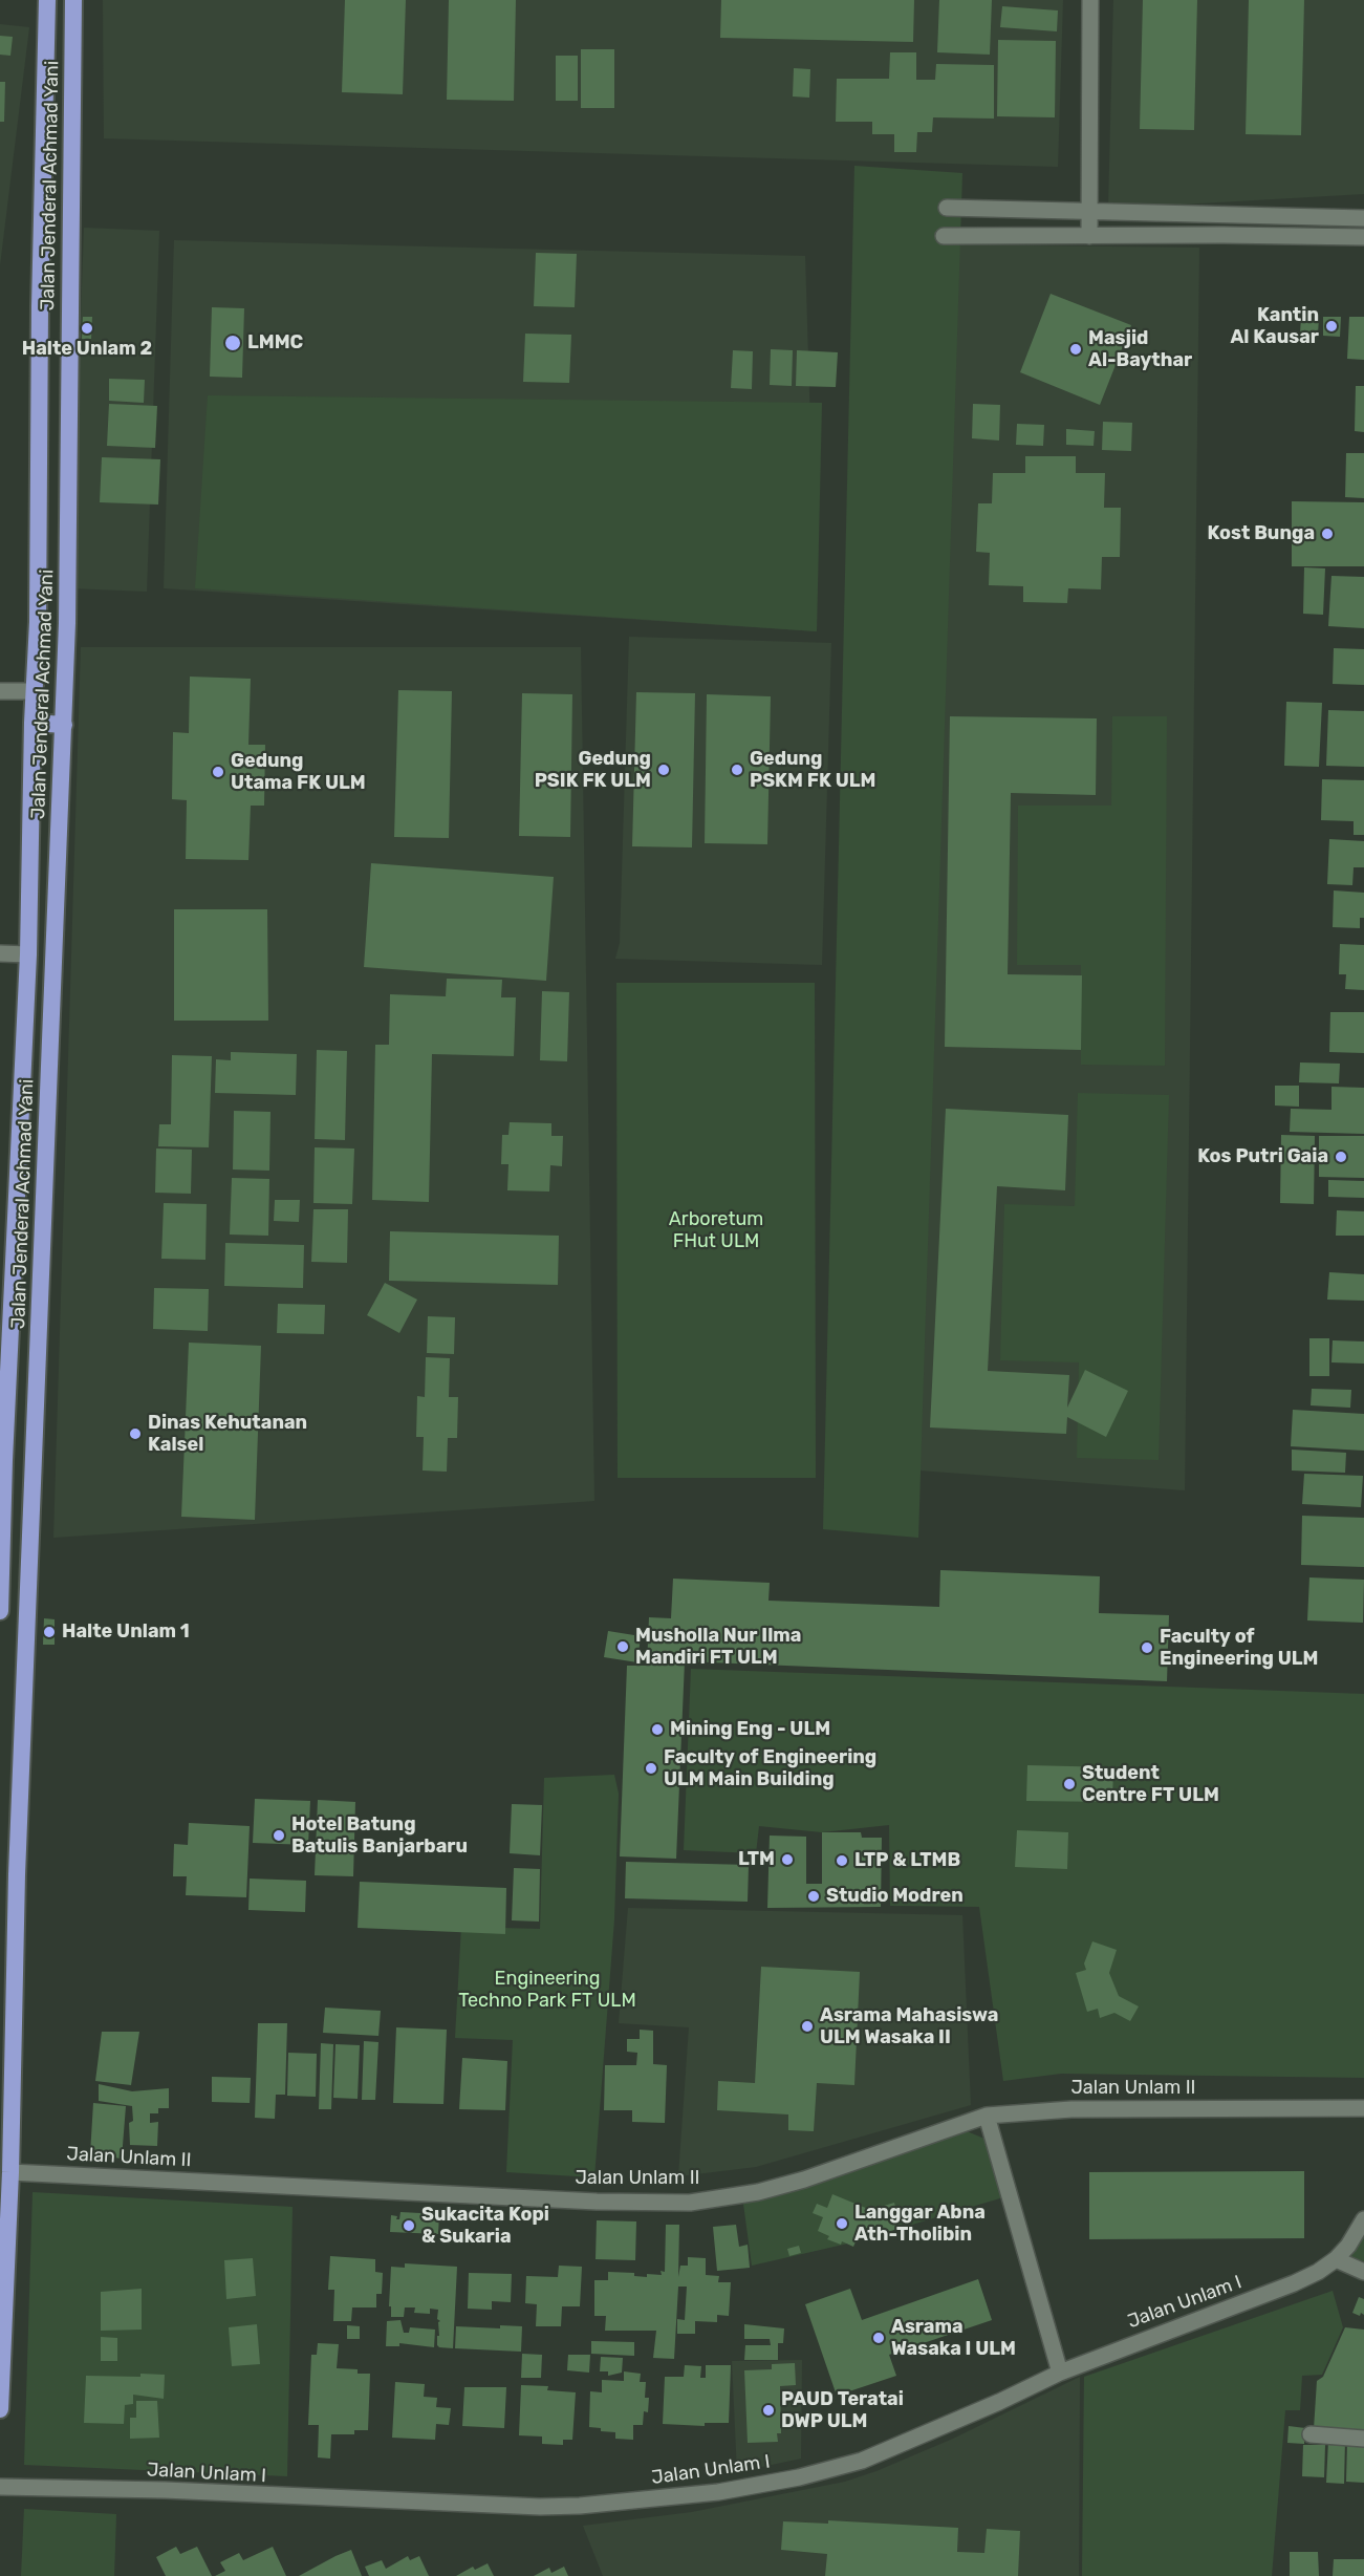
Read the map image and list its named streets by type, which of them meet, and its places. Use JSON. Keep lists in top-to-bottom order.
{
  "streets": {
    "highway": ["Jalan Jenderal Achmad Yani"],
    "street": ["Jalan Unlam II", "Jalan Unlam I"]
  },
  "crossings": [
    ["Jalan Jenderal Achmad Yani", "Jalan Unlam II"]
  ],
  "parks": ["Arboretum FHut ULM", "Engineering Techno Park FT ULM"],
  "places": [
    "Kantin Al Kausar",
    "Halte Unlam 2",
    "LMMC",
    "Masjid Al-Baythar",
    "Kost Bunga",
    "Gedung PSIK FK ULM",
    "Gedung PSKM FK ULM",
    "Gedung Utama FK ULM",
    "Kos Putri Gaia",
    "Dinas Kehutanan Kalsel",
    "Halte Unlam 1",
    "Musholla Nur Ilma Mandiri FT ULM",
    "Faculty of Engineering ULM",
    "Mining Eng - ULM",
    "Faculty of Engineering ULM Main Building",
    "Student Centre FT ULM",
    "Hotel Batung Batulis Banjarbaru",
    "LTM",
    "LTP & LTMB",
    "Studio Modren",
    "Asrama Mahasiswa ULM Wasaka II",
    "Langgar Abna Ath-Tholibin",
    "Sukacita Kopi & Sukaria",
    "Asrama Wasaka I ULM",
    "PAUD Teratai DWP ULM"
  ]
}
